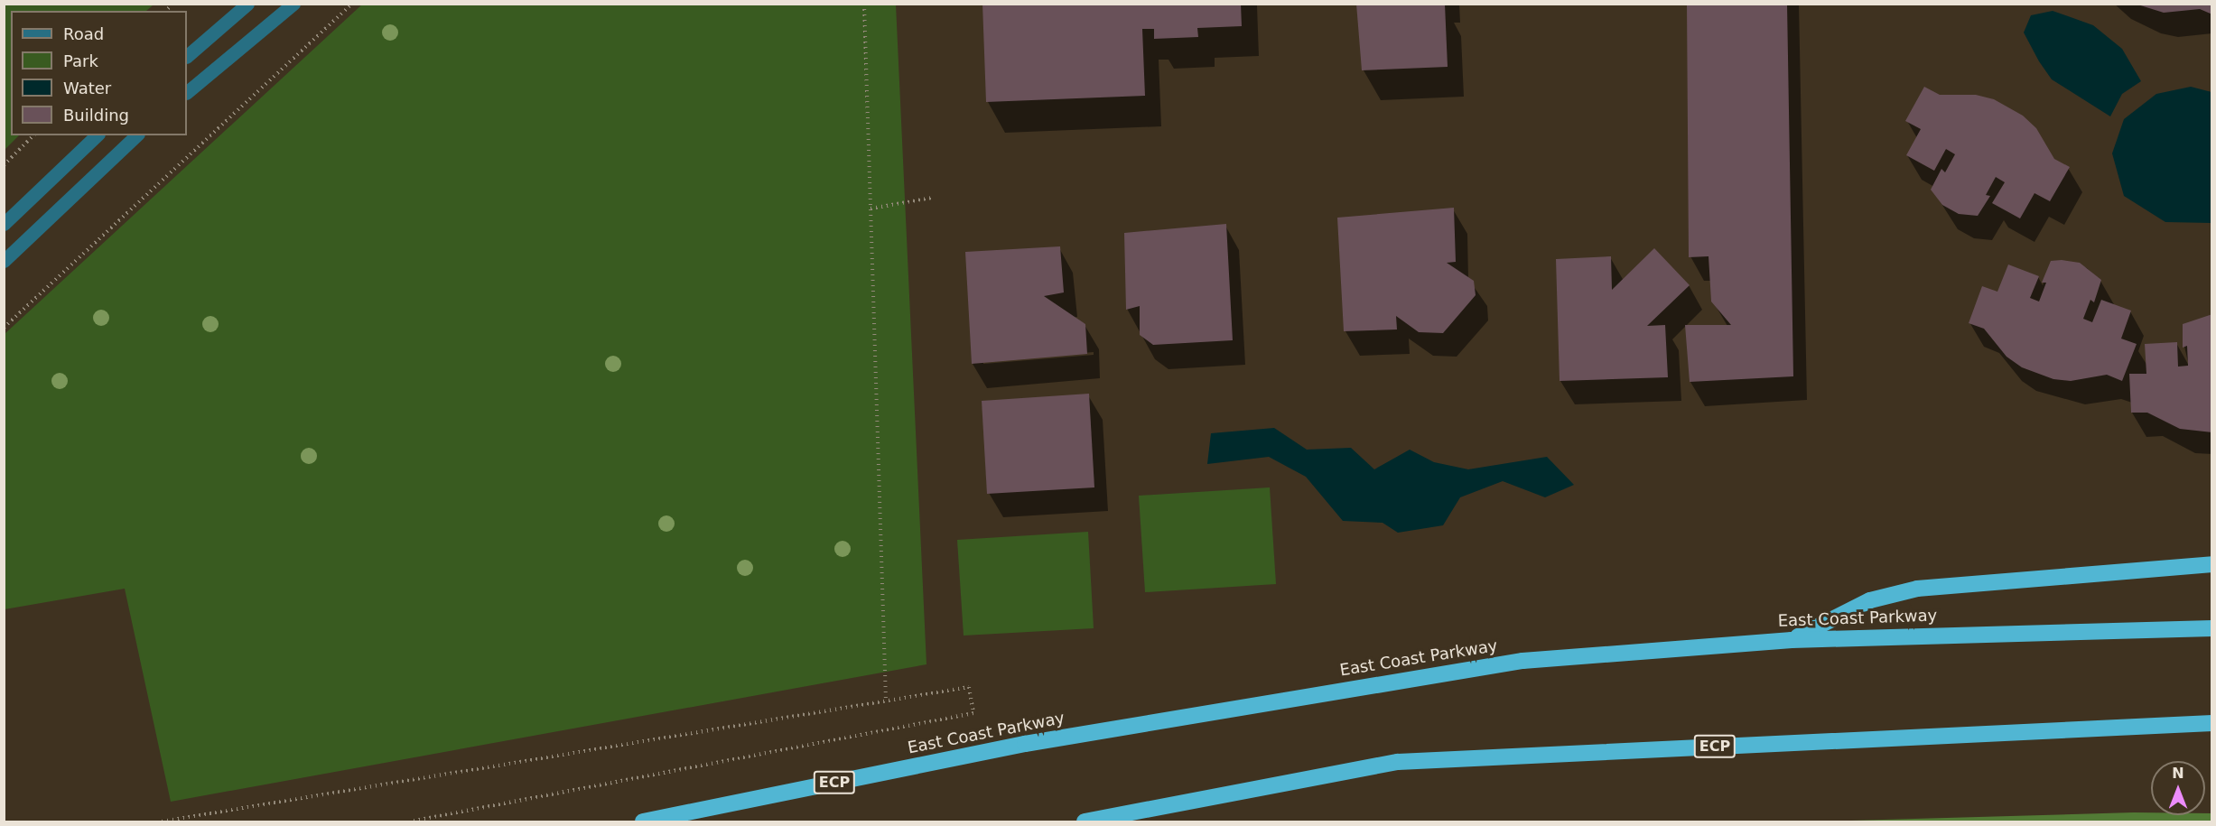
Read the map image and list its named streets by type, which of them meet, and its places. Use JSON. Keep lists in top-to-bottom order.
{
  "streets": {
    "highway": ["East Coast Parkway", "ECP"]
  },
  "legend": [
    "Road",
    "Park",
    "Water",
    "Building"
  ],
  "north": "top"
}
